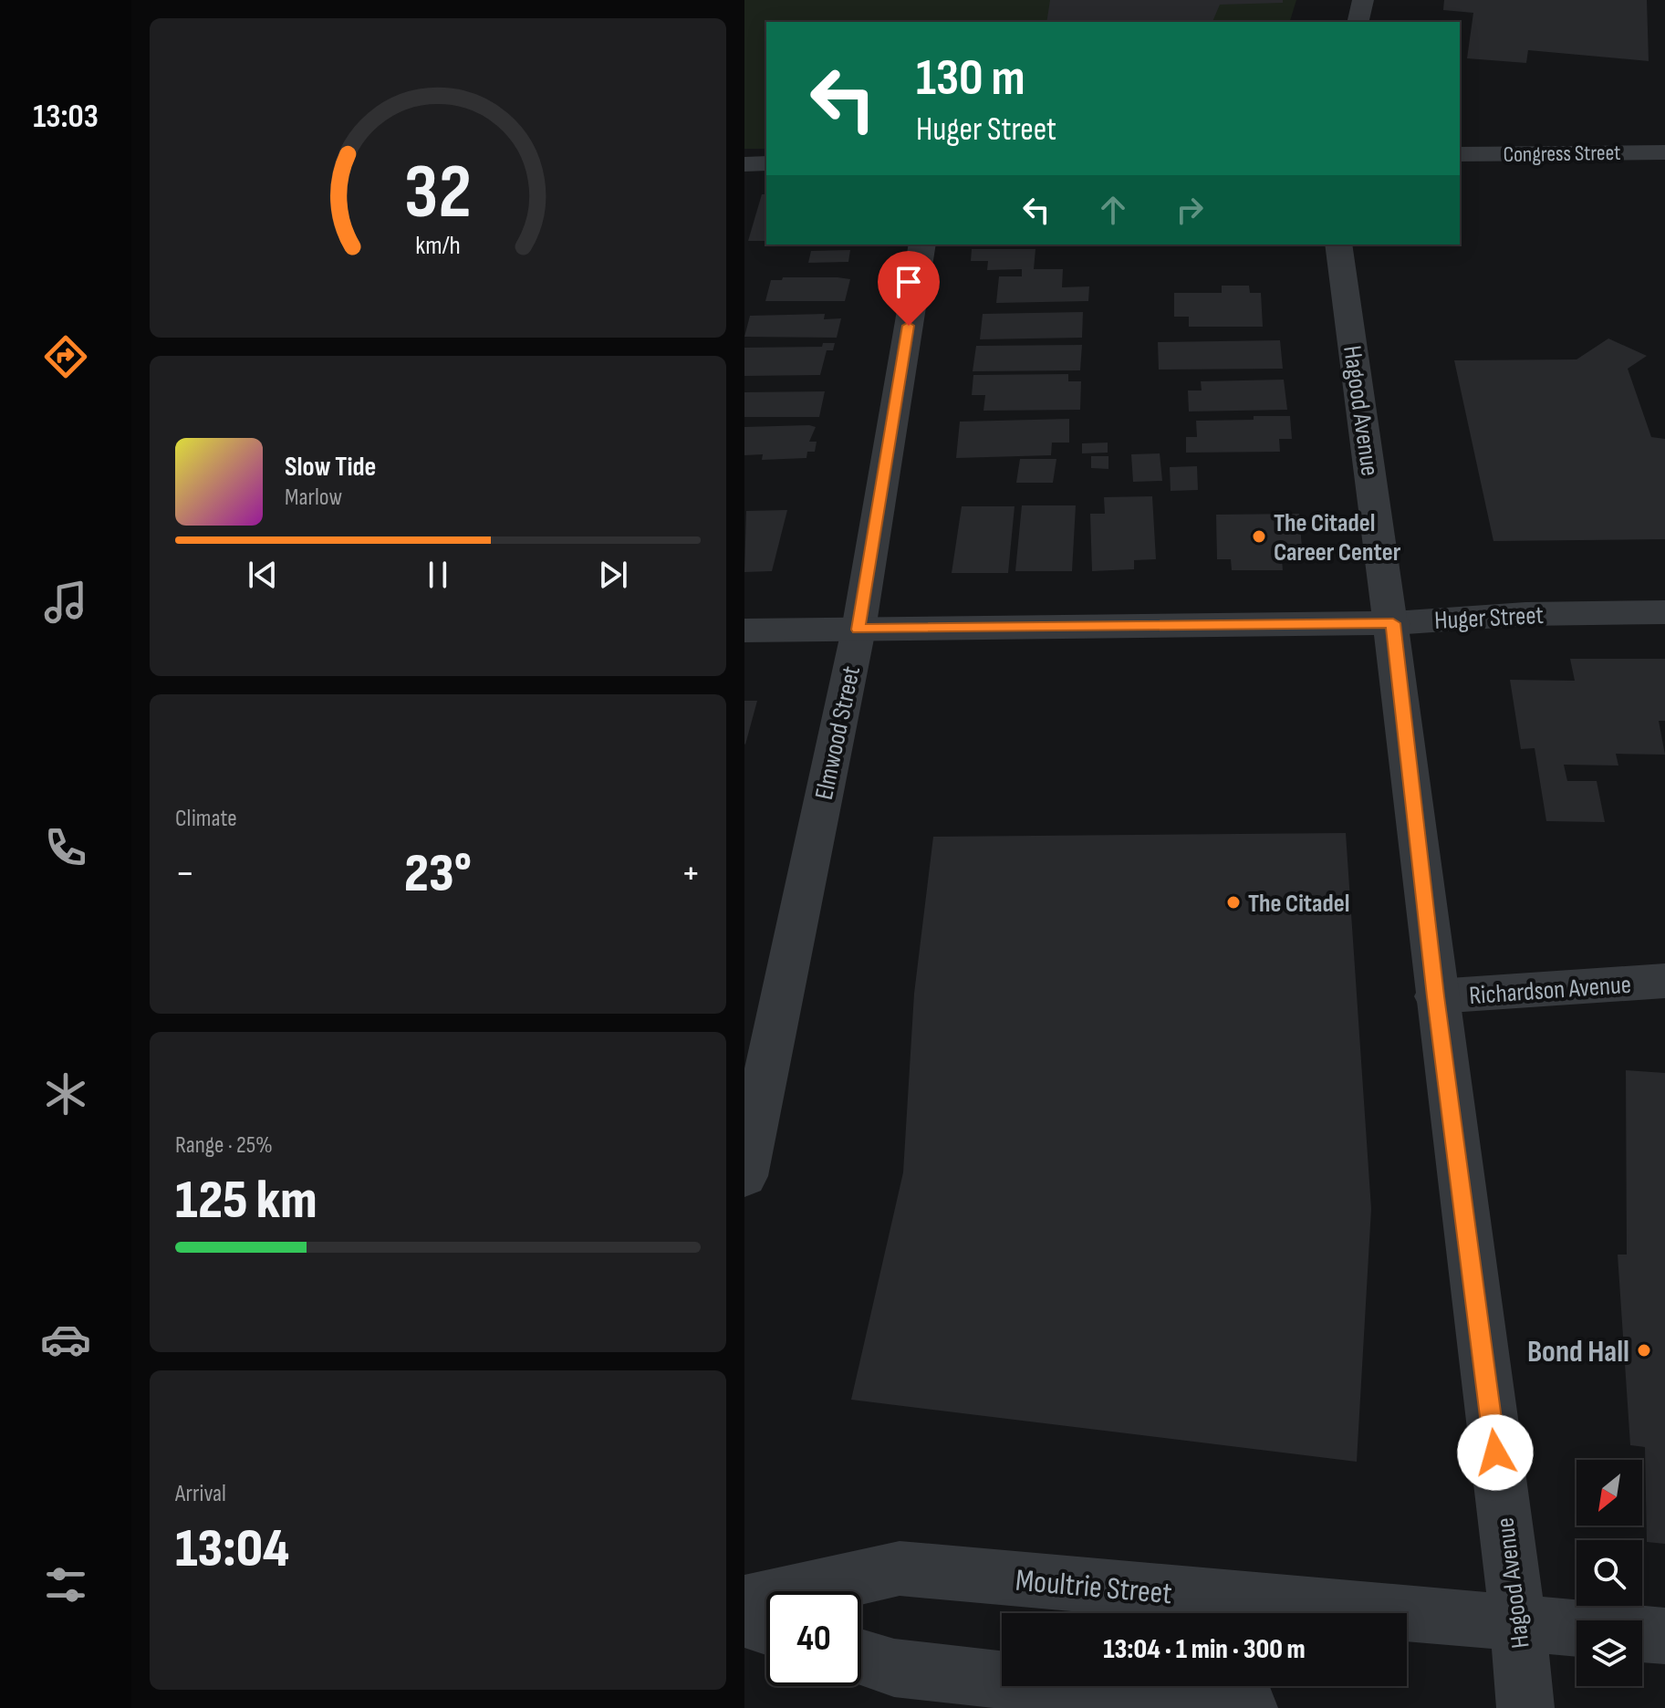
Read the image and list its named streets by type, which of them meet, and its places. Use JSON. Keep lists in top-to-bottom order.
{
  "streets": {
    "street": [
      "Congress Street",
      "Hagood Avenue",
      "Huger Street",
      "Elmwood Street",
      "Richardson Avenue",
      "Moultrie Street"
    ]
  },
  "crossings": [
    ["Hagood Avenue", "Huger Street"],
    ["Hagood Avenue", "Richardson Avenue"],
    ["Hagood Avenue", "Moultrie Street"],
    ["Huger Street", "Elmwood Street"]
  ],
  "places": ["The Citadel Career Center", "The Citadel", "Bond Hall"],
  "north": "bottom left",
  "page": {
    "tabs": "13:03",
    "turn": ["130 m", "Huger Street"],
    "song": ["Slow Tide", "Marlow"],
    "tile": [
      "Climate",
      ["Range · 25%", "125 km"],
      ["Arrival", "13:04"]
    ],
    "heat": ["−", "23°", "+"],
    "limit": "40",
    "trip": "13:04 · 1 min · 300 m",
    "gauge": ["32", "km/h"]
  }
}
